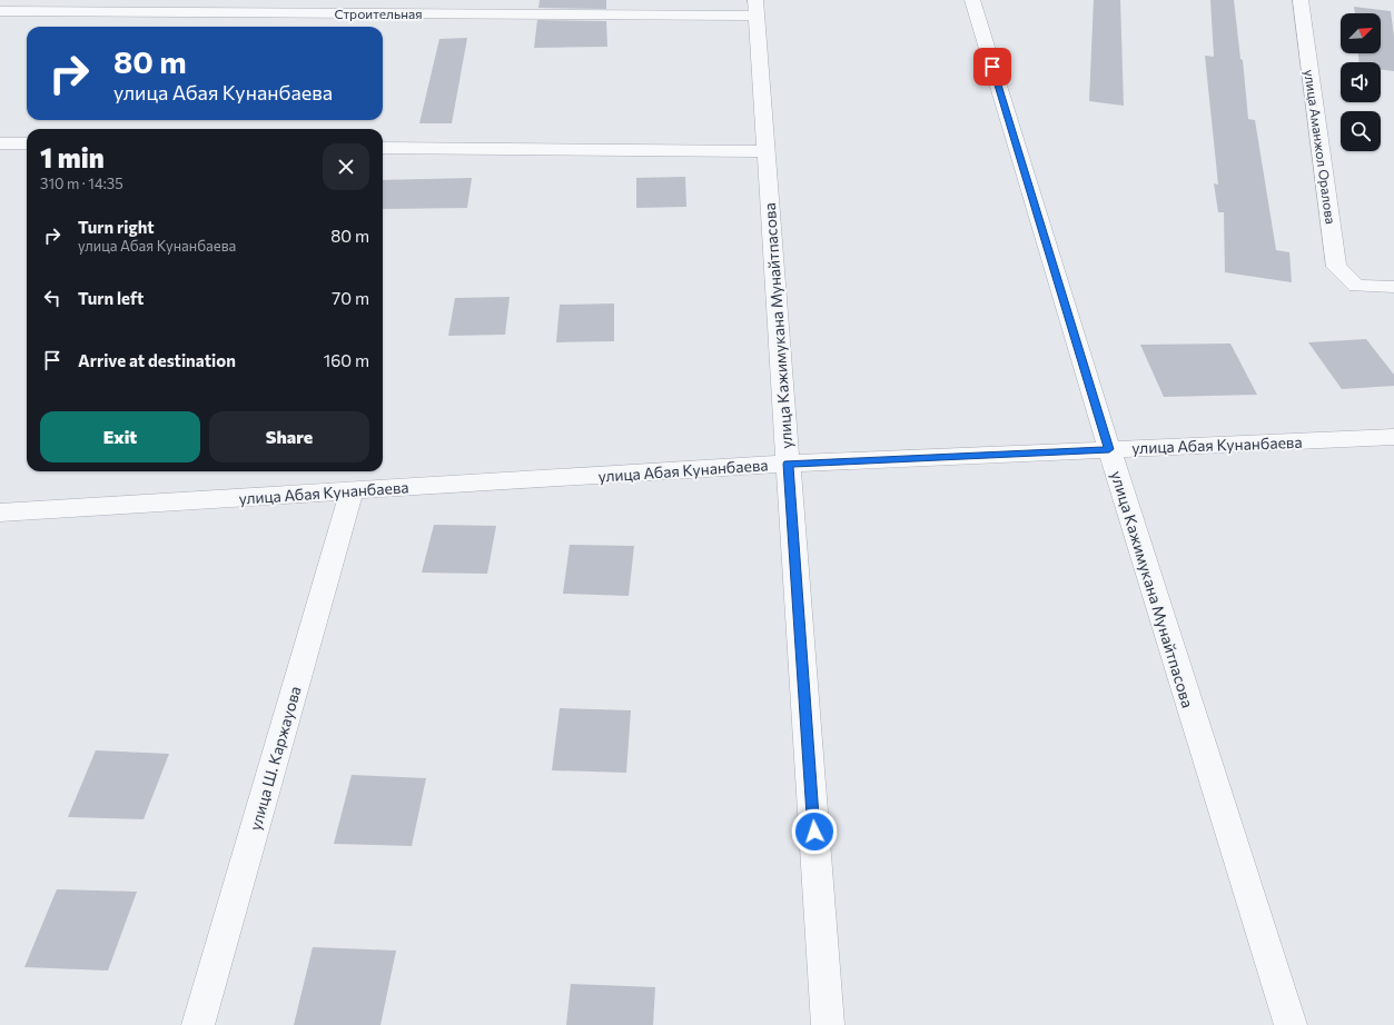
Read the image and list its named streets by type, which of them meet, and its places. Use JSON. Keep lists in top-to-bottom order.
{
  "streets": {
    "street": [
      "Строительная",
      "улица Аманжол Оралова",
      "улица Кажимукана Мунайтпасова",
      "улица Абая Кунанбаева",
      "улица Ш. Каржауова"
    ]
  },
  "crossings": [
    ["Строительная", "улица Кажимукана Мунайтпасова"],
    ["улица Кажимукана Мунайтпасова", "улица Абая Кунанбаева"],
    ["улица Абая Кунанбаева", "улица Ш. Каржауова"]
  ],
  "north": "top right",
  "page": {
    "turn": ["80 m", "улица Абая Кунанбаева"],
    "heading": ["1 min", "310 m · 14:35"],
    "list": [
      {
        "name": "Turn right",
        "note": "улица Абая Кунанбаева",
        "value": "80 m"
      },
      {
        "name": "Turn left",
        "value": "70 m"
      },
      {
        "name": "Arrive at destination",
        "value": "160 m"
      }
    ],
    "buttons": ["Exit", "Share"]
  }
}
